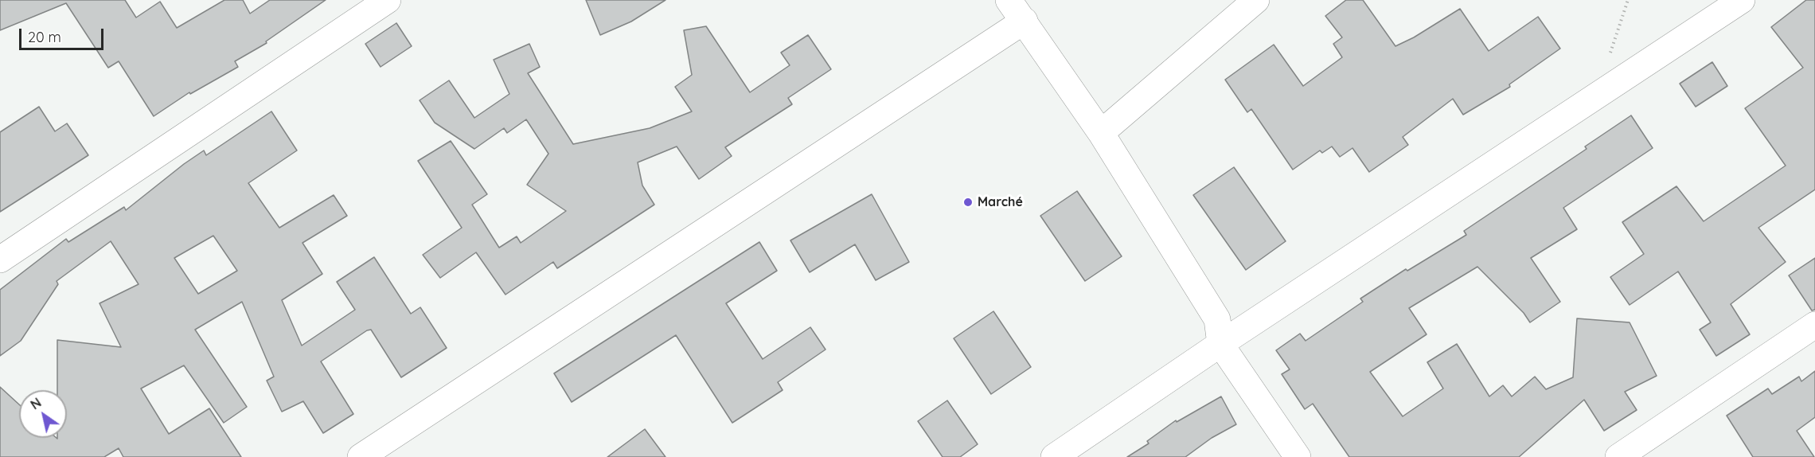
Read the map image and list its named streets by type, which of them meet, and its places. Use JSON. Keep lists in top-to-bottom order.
{
  "places": ["Marché"],
  "scale_bar": "20 m",
  "north": "top left"
}
